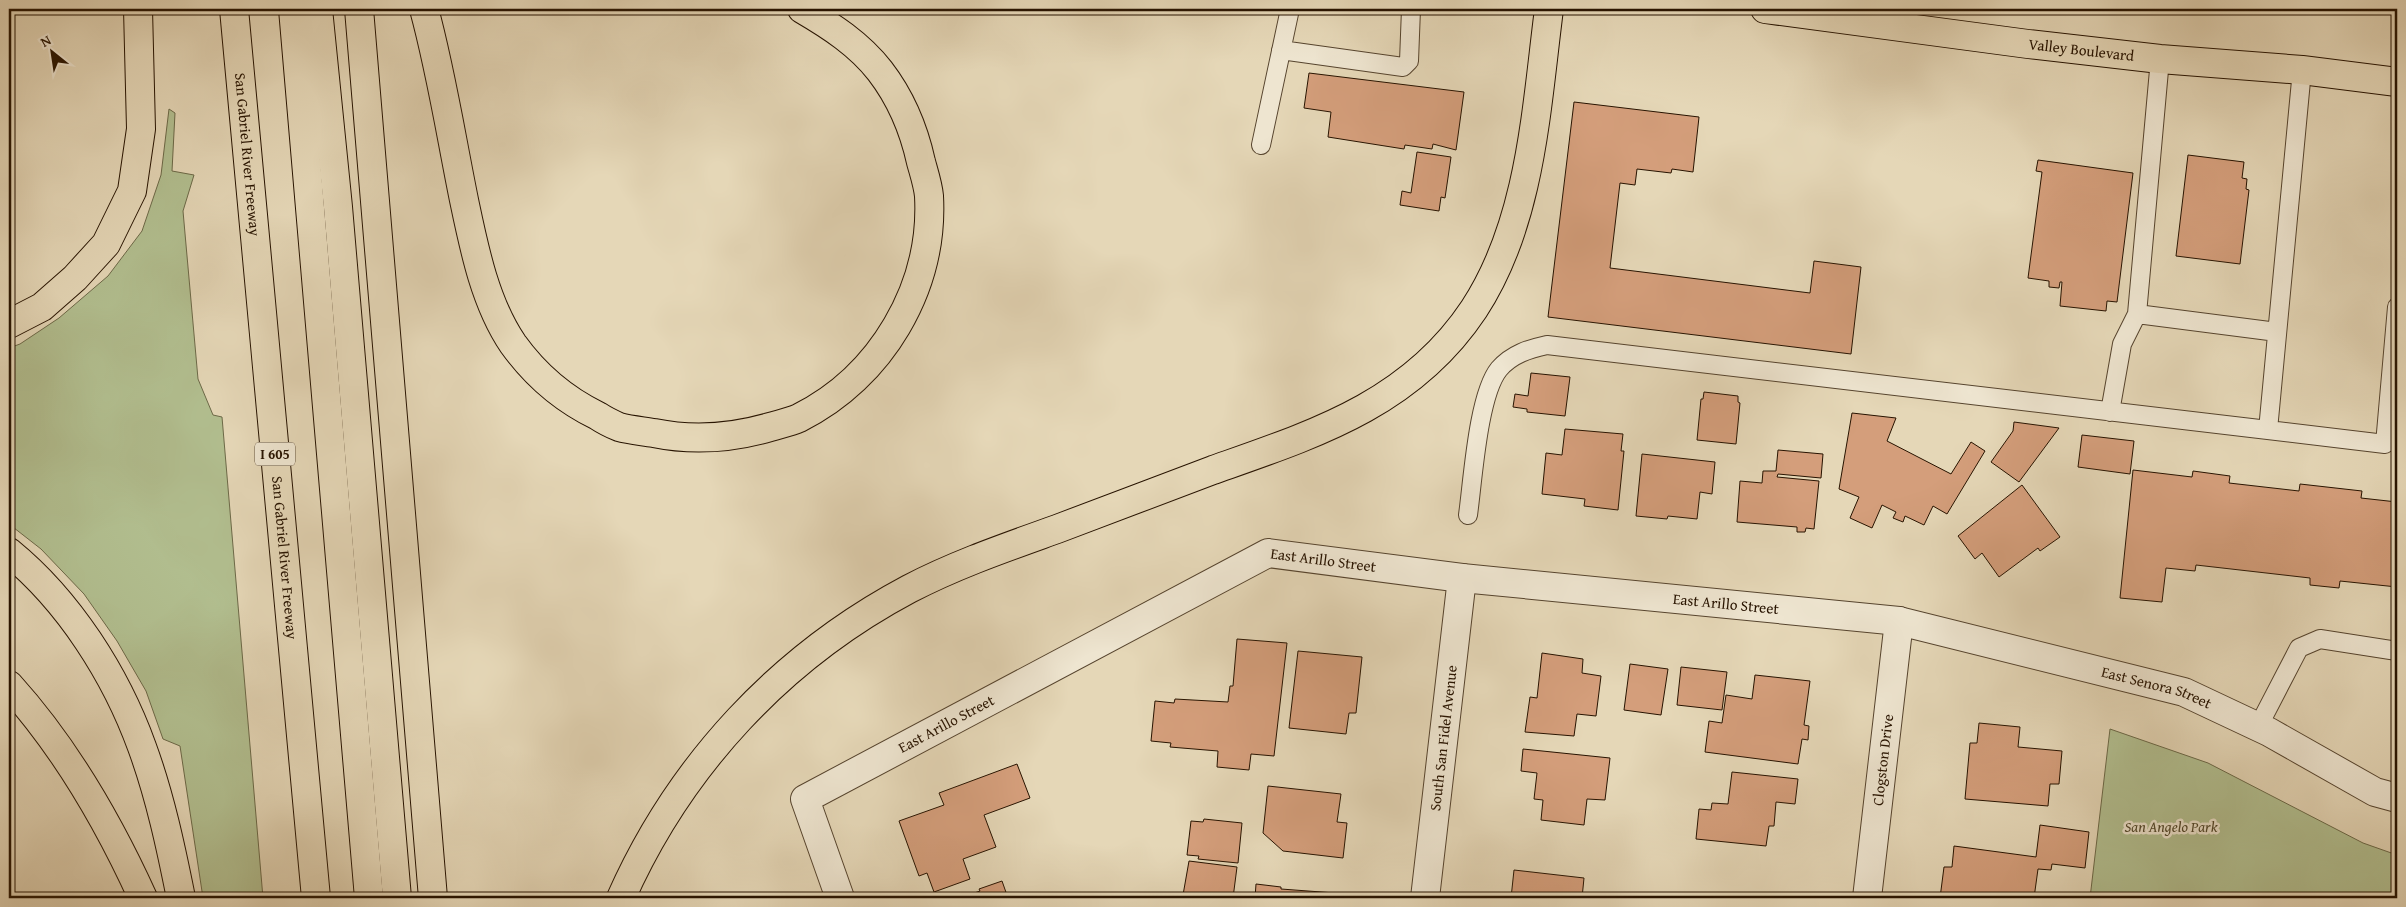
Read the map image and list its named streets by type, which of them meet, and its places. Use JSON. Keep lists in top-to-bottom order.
{
  "streets": {
    "main road": ["Valley Boulevard", "San Gabriel River Freeway", "I 605"],
    "street": [
      "East Arillo Street",
      "East Senora Street",
      "South San Fidel Avenue",
      "Clogston Drive"
    ]
  },
  "crossings": [
    ["East Arillo Street", "East Senora Street"],
    ["East Arillo Street", "South San Fidel Avenue"],
    ["East Arillo Street", "Clogston Drive"],
    ["East Senora Street", "Clogston Drive"]
  ],
  "parks": ["San Angelo Park"],
  "north": "top left"
}
